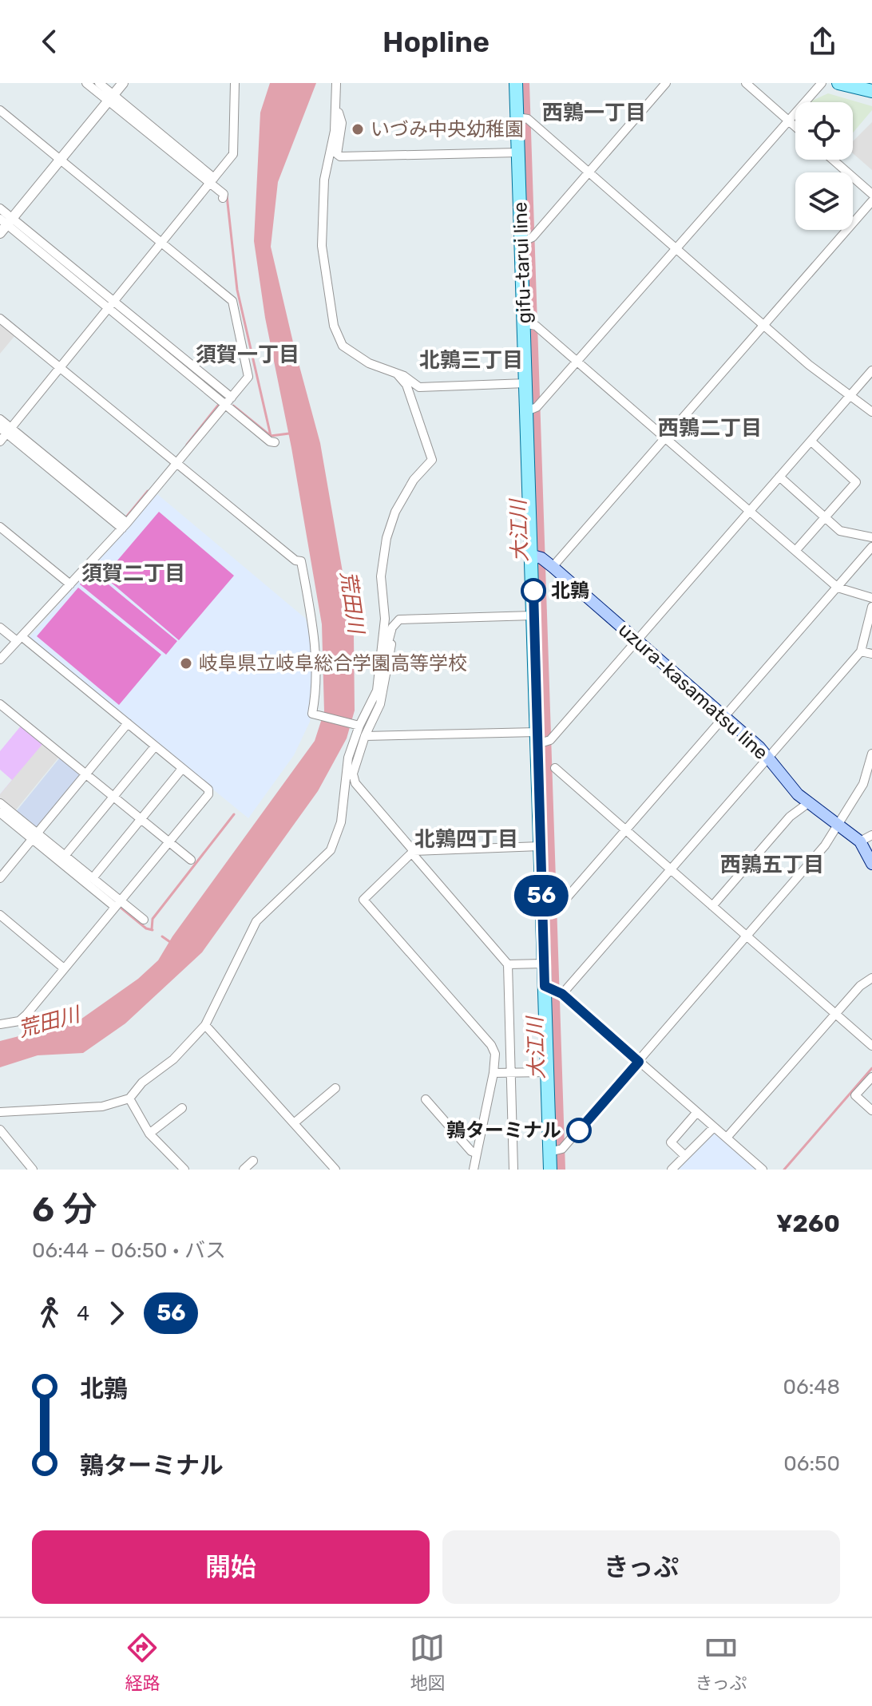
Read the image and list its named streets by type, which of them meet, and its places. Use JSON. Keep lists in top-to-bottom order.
{
  "streets": {
    "main road": ["gifu-tarui line", "uzura-kasamatsu line"]
  },
  "crossings": [
    ["gifu-tarui line", "uzura-kasamatsu line"]
  ],
  "districts": [
    "西鶉一丁目",
    "須賀一丁目",
    "北鶉三丁目",
    "西鶉二丁目",
    "須賀二丁目",
    "北鶉四丁目",
    "西鶉五丁目"
  ],
  "water": ["大江川", "荒田川"],
  "places": [
    "いづみ中央幼稚園",
    "北鶉",
    "岐阜県立岐阜総合学園高等学校",
    "鶉ターミナル"
  ],
  "lines": ["bus line 56"],
  "page": {
    "header": "Hopline",
    "on_map": "56",
    "heading": ["6 分", "06:44 – 06:50 · バス", "¥260"],
    "legs": ["4", "56"],
    "list": [
      {
        "name": "北鶉",
        "value": "06:48"
      },
      {
        "name": "鶉ターミナル",
        "value": "06:50"
      }
    ],
    "buttons": ["開始", "きっぷ"],
    "tabs": ["経路", "地図", "きっぷ"]
  }
}
